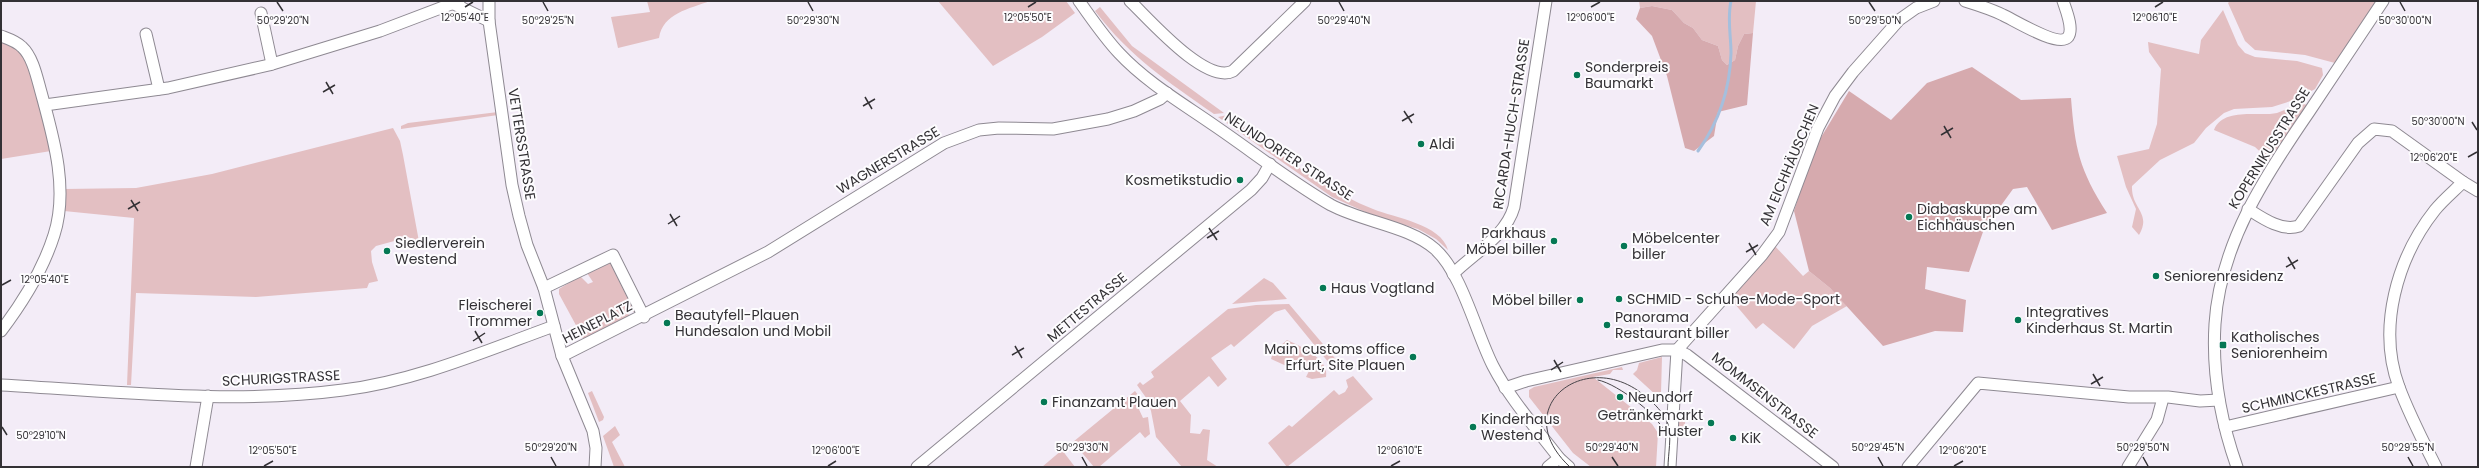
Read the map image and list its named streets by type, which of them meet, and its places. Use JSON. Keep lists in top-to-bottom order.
{
  "streets": {
    "street": [
      "RICARDA-HUCH-STRASSE",
      "VETTERSSTRASSE",
      "KOPERNIKUSSTRASSE",
      "NEUNDORFER STRASSE",
      "WAGNERSTRASSE",
      "AM EICHHÄUSCHEN",
      "METTESTRASSE",
      "HEINEPLATZ",
      "SCHURIGSTRASSE",
      "SCHMINCKESTRASSE",
      "MOMMSENSTRASSE"
    ]
  },
  "crossings": [
    ["RICARDA-HUCH-STRASSE", "NEUNDORFER STRASSE"],
    ["VETTERSSTRASSE", "HEINEPLATZ"],
    ["KOPERNIKUSSTRASSE", "SCHMINCKESTRASSE"],
    ["NEUNDORFER STRASSE", "WAGNERSTRASSE"],
    ["NEUNDORFER STRASSE", "METTESTRASSE"],
    ["WAGNERSTRASSE", "HEINEPLATZ"],
    ["AM EICHHÄUSCHEN", "MOMMSENSTRASSE"],
    ["HEINEPLATZ", "SCHURIGSTRASSE"]
  ],
  "places": {
    "other": [
      "Sonderpreis Baumarkt",
      "Aldi",
      "Kosmetikstudio",
      "Diabaskuppe am Eichhäuschen",
      "Parkhaus Möbel biller",
      "Möbelcenter biller",
      "Siedlerverein Westend",
      "Seniorenresidenz",
      "Haus Vogtland",
      "SCHMID - Schuhe-Mode-Sport",
      "Möbel biller",
      "Fleischerei Trommer",
      "Integratives Kinderhaus St. Martin",
      "Beautyfell-Plauen Hundesalon und Mobil",
      "Panorama Restaurant biller",
      "Main customs office Erfurt, Site Plauen",
      "Neundorf",
      "Finanzamt Plauen",
      "Getränkemarkt Huster",
      "Kinderhaus Westend",
      "KiK"
    ],
    "transit": ["Katholisches Seniorenheim"]
  },
  "coordinates": [
    "12°05'40\"E",
    "12°05'50\"E",
    "12°06'00\"E",
    "12°06'10\"E",
    "50°29'20\"N",
    "50°29'30\"N",
    "50°29'25\"N",
    "50°29'40\"N",
    "50°29'50\"N",
    "50°30'00\"N",
    "12°06'20\"E",
    "50°29'10\"N",
    "50°29'45\"N",
    "50°29'55\"N"
  ]
}
